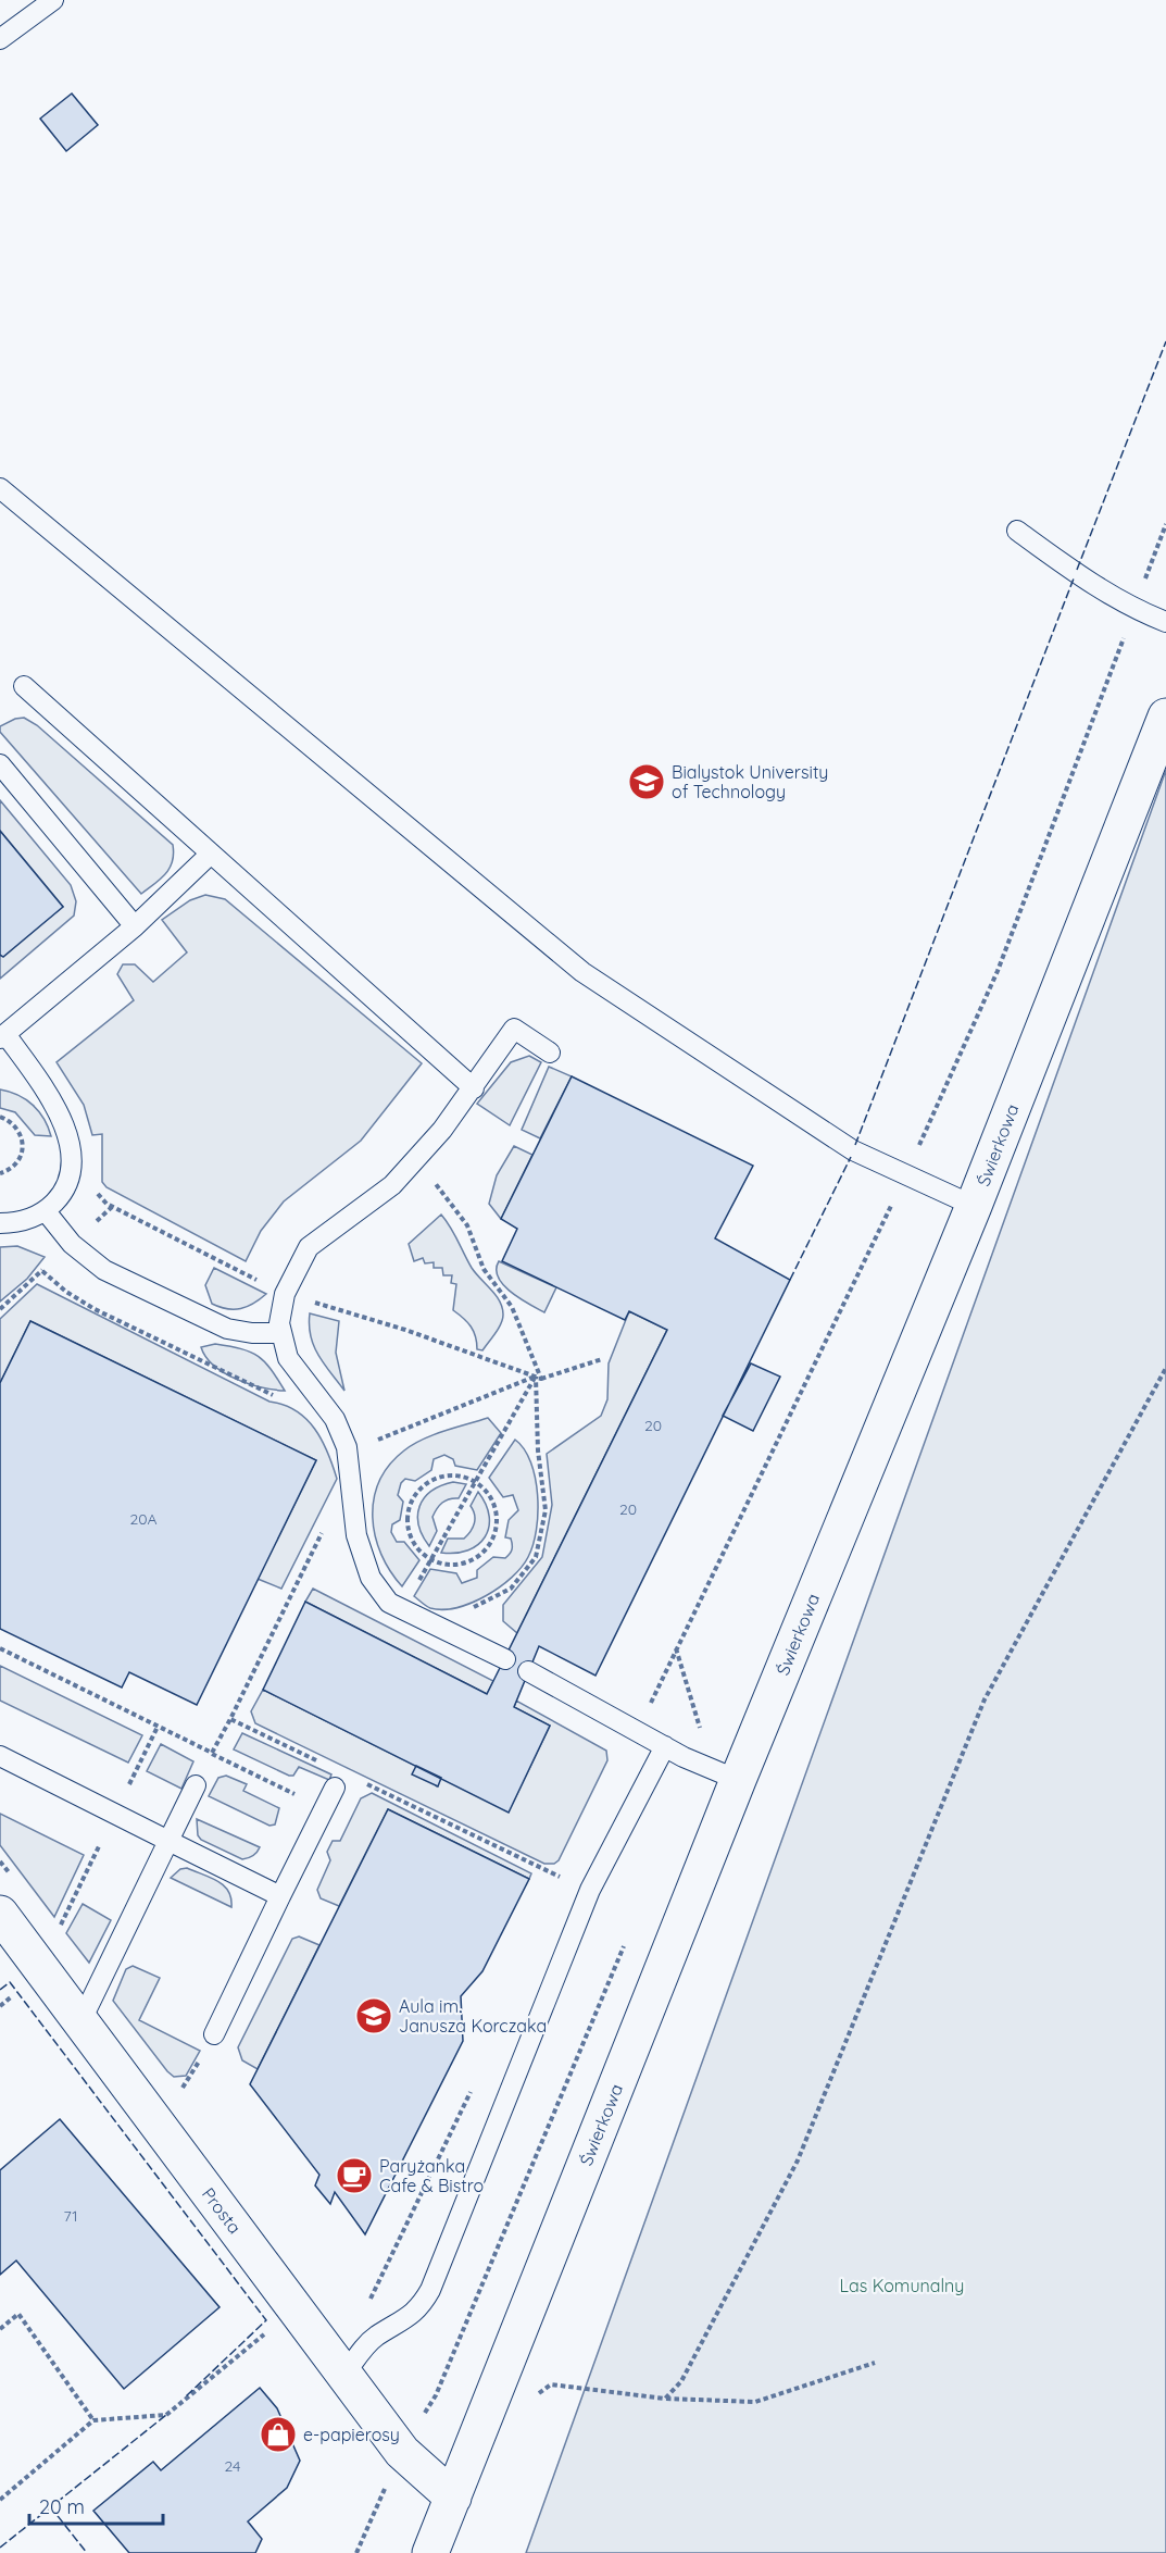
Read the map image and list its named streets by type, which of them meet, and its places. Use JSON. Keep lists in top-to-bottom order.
{
  "streets": {
    "street": ["Świerkowa", "Prosta"]
  },
  "crossings": [
    ["Świerkowa", "Prosta"]
  ],
  "parks": ["Las Komunalny"],
  "places": {
    "school or university": ["Bialystok University of Technology", "Aula im. Janusza Korczaka"],
    "cafe": ["Paryżanka Cafe & Bistro"],
    "shop": ["e-papierosy"]
  },
  "house_numbers": [
    "20",
    "20",
    "20A",
    "71",
    "24"
  ],
  "scale_bar": "20 m"
}
